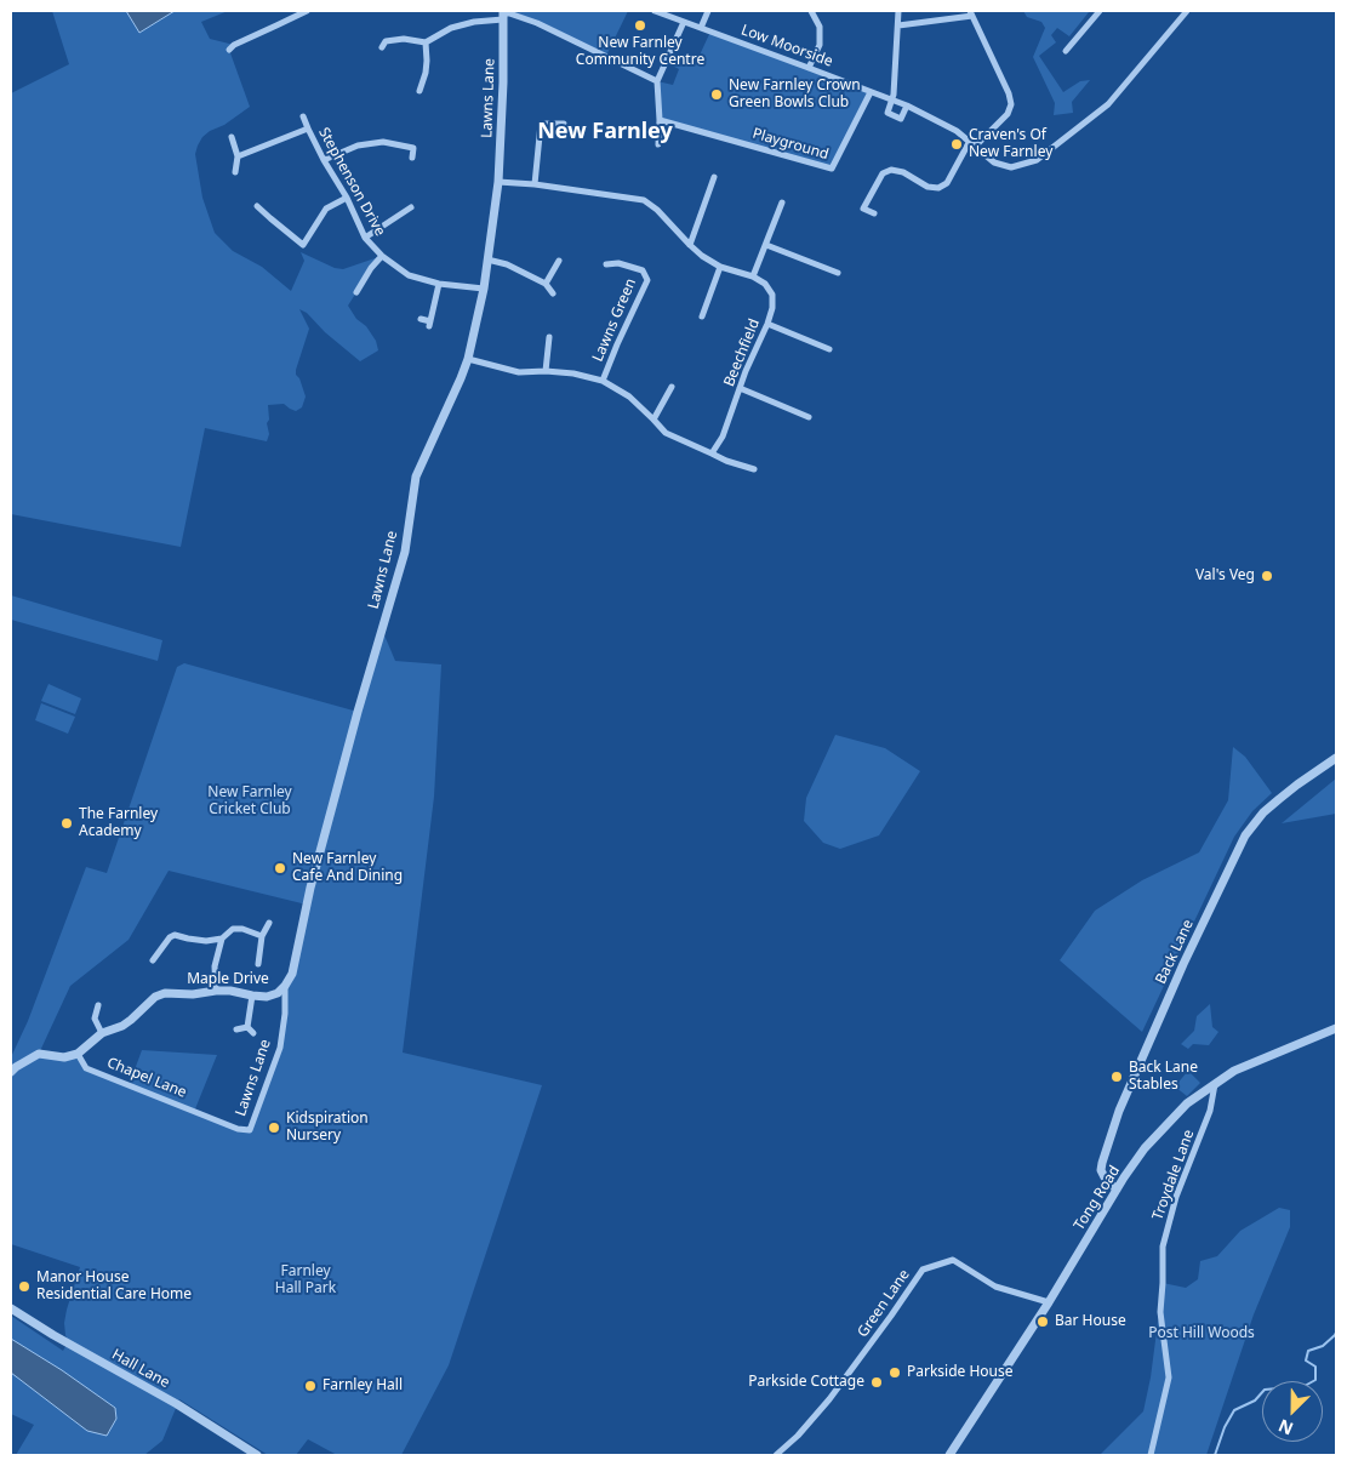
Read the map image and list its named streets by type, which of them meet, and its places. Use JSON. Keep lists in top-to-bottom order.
{
  "streets": {
    "street": [
      "Low Moorside",
      "Lawns Lane",
      "Playground",
      "Stephenson Drive",
      "Lawns Green",
      "Beechfield",
      "Back Lane",
      "Maple Drive",
      "Chapel Lane",
      "Troydale Lane",
      "Tong Road",
      "Green Lane",
      "Hall Lane"
    ]
  },
  "crossings": [
    ["Low Moorside", "Playground"],
    ["Lawns Lane", "Stephenson Drive"],
    ["Lawns Lane", "Maple Drive"],
    ["Lawns Lane", "Chapel Lane"],
    ["Back Lane", "Tong Road"],
    ["Maple Drive", "Chapel Lane"],
    ["Troydale Lane", "Tong Road"],
    ["Tong Road", "Green Lane"]
  ],
  "districts": ["New Farnley"],
  "parks": ["New Farnley Cricket Club", "Farnley Hall Park", "Post Hill Woods"],
  "places": [
    "New Farnley Community Centre",
    "New Farnley Crown Green Bowls Club",
    "Craven's Of New Farnley",
    "Val's Veg",
    "The Farnley Academy",
    "New Farnley Cafe And Dining",
    "Back Lane Stables",
    "Kidspiration Nursery",
    "Manor House Residential Care Home",
    "Bar House",
    "Parkside House",
    "Parkside Cottage",
    "Farnley Hall"
  ],
  "north": "bottom left"
}
